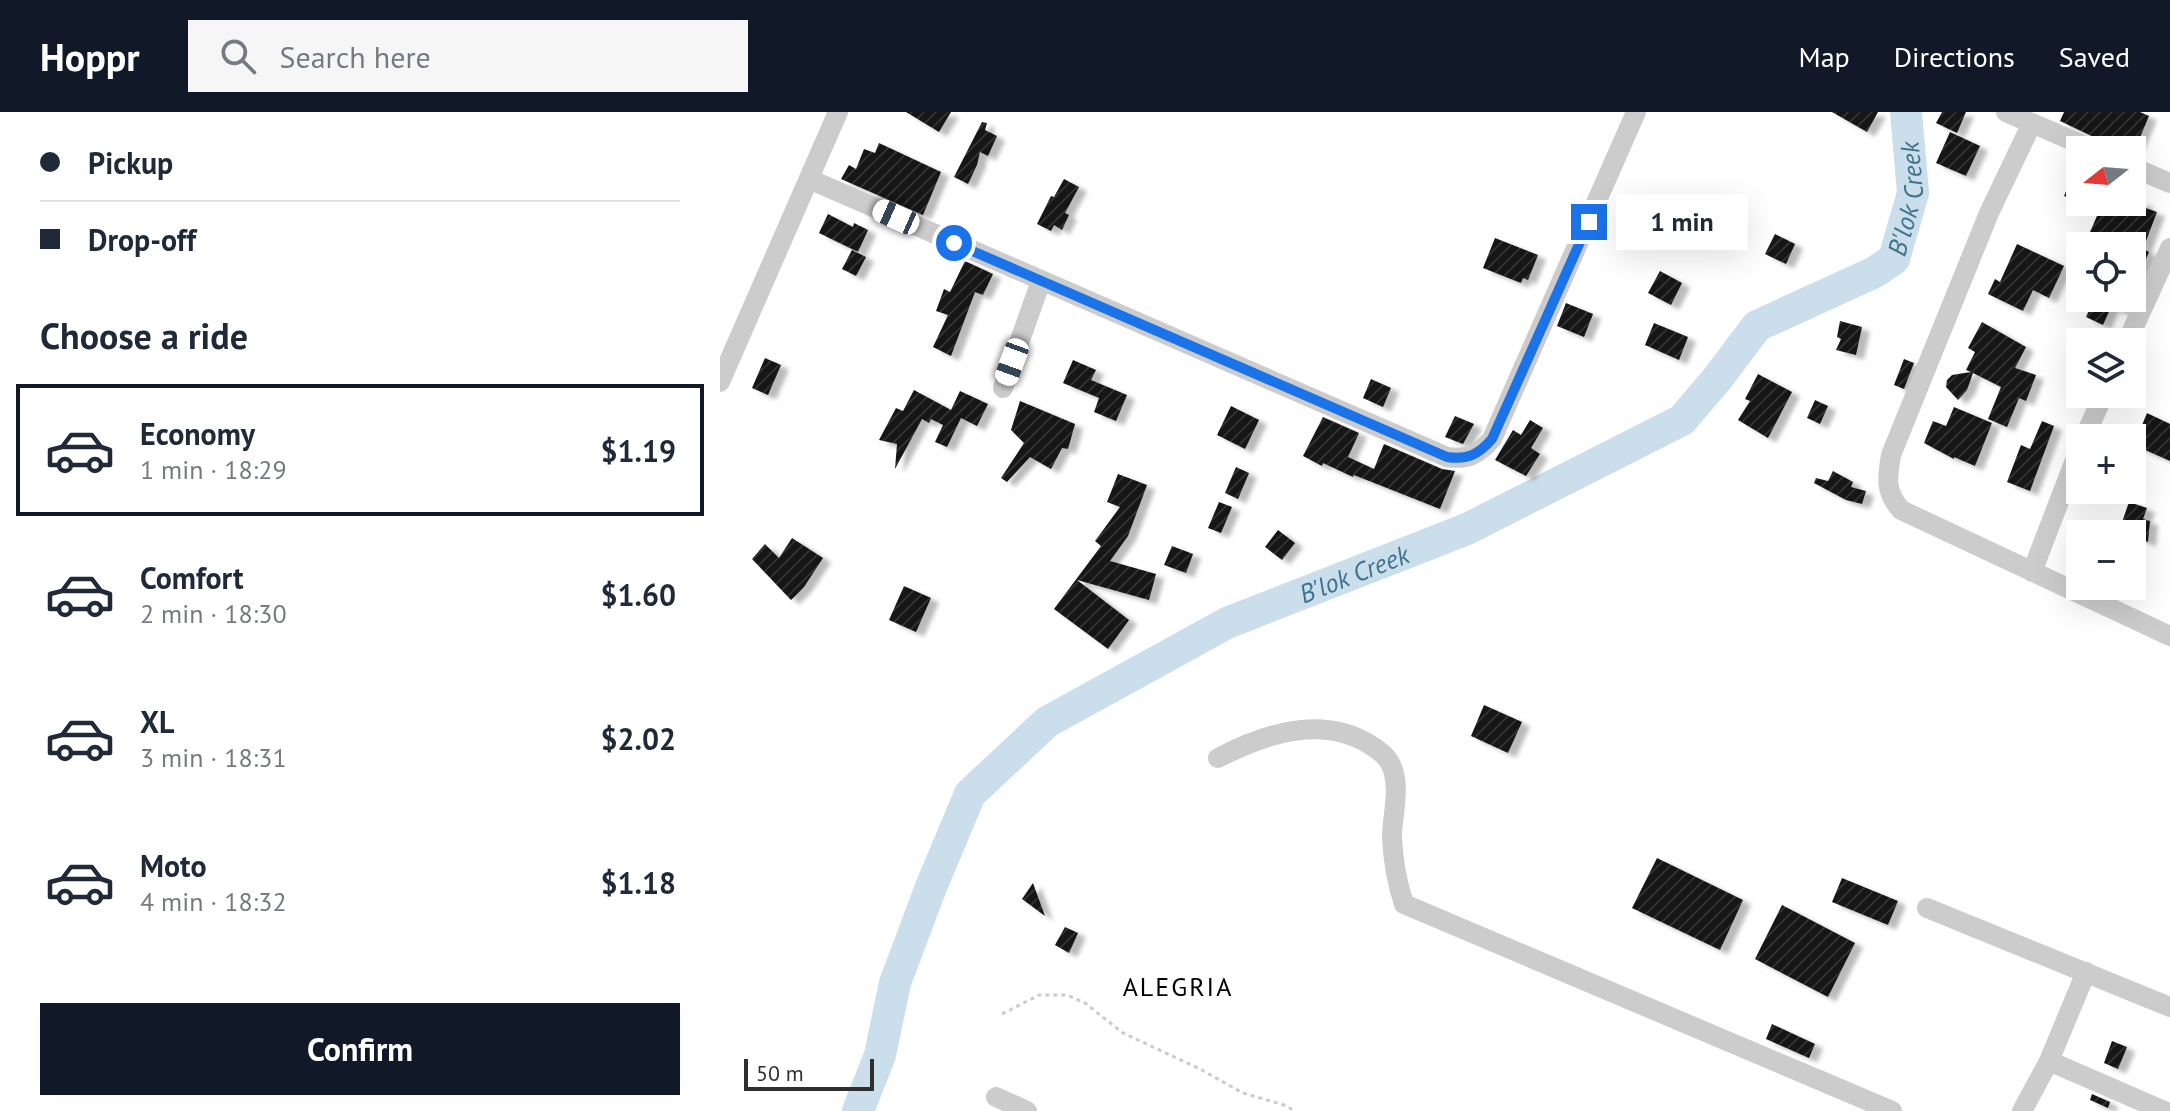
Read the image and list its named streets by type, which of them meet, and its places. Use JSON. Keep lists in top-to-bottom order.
{
  "districts": ["ALEGRIA"],
  "water": ["B'lok Creek"],
  "scale_bar": "50 m",
  "north": "left",
  "page": {
    "header": "Hoppr",
    "search": "Search here",
    "nav": ["Map", "Directions", "Saved"],
    "banner": ["Pickup", "Drop-off"],
    "map_buttons": ["+", "−"],
    "bubble": "1 min",
    "heading": "Choose a ride",
    "list": [
      {
        "name": "Economy",
        "note": "1 min · 18:29",
        "value": "$1.19"
      },
      {
        "name": "Comfort",
        "note": "2 min · 18:30",
        "value": "$1.60"
      },
      {
        "name": "XL",
        "note": "3 min · 18:31",
        "value": "$2.02"
      },
      {
        "name": "Moto",
        "note": "4 min · 18:32",
        "value": "$1.18"
      }
    ],
    "buttons": "Confirm",
    "scale": "50 m"
  }
}
